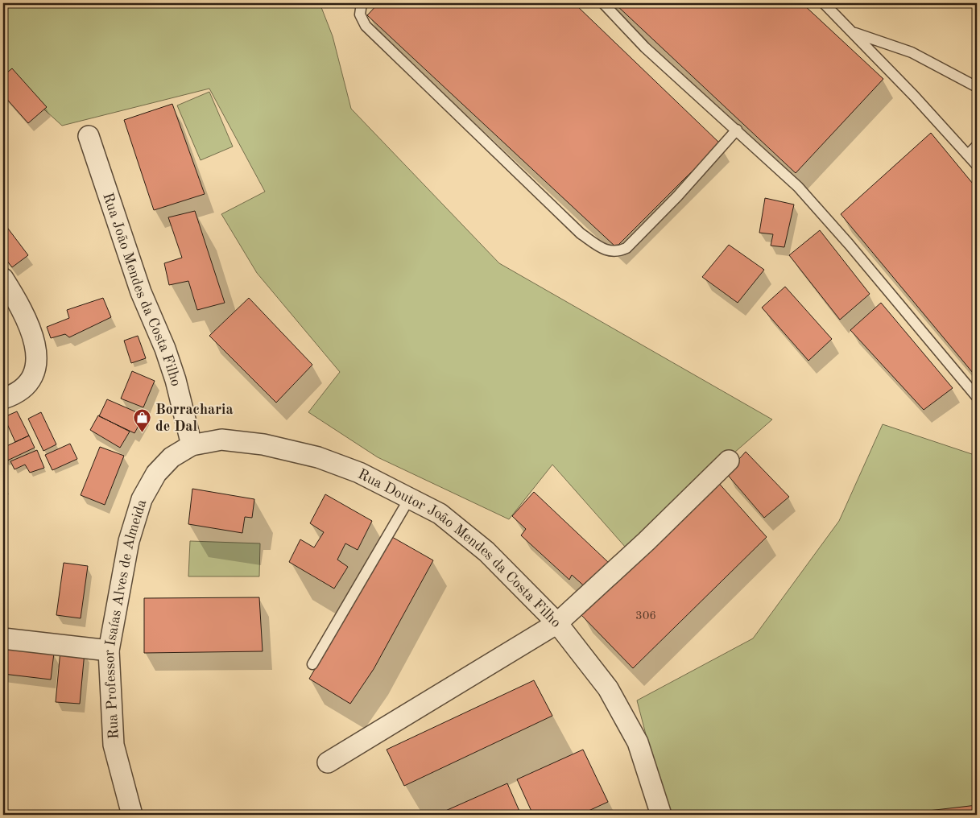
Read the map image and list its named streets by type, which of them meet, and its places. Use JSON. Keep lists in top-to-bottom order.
{
  "streets": {
    "street": ["Rua João Mendes da Costa Filho", "Rua Doutor João Mendes da Costa Filho", "Rua Professor Isaías Alves de Almeida"]
  },
  "crossings": [
    ["Rua João Mendes da Costa Filho", "Rua Doutor João Mendes da Costa Filho"],
    ["Rua Doutor João Mendes da Costa Filho", "Rua Professor Isaías Alves de Almeida"]
  ],
  "places": {
    "shop": ["Borracharia de Dal"]
  },
  "house_numbers": ["306"]
}
